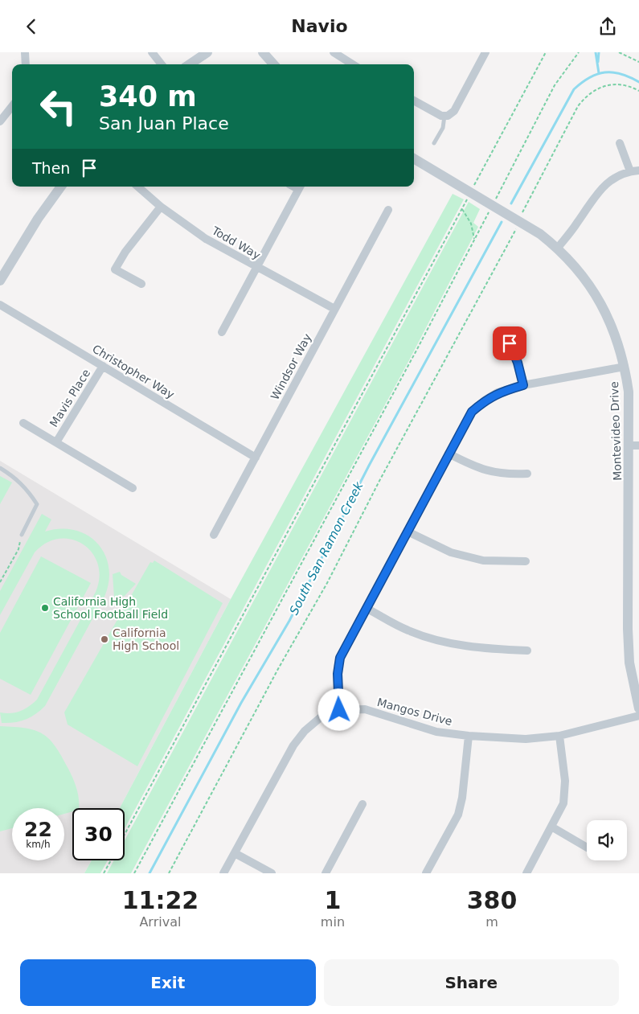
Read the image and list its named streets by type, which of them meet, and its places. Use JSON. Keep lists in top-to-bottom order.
{
  "streets": {
    "street": [
      "Todd Way",
      "Windsor Way",
      "Christopher Way",
      "Mavis Place",
      "Montevideo Drive",
      "Mangos Drive"
    ]
  },
  "crossings": [
    ["Todd Way", "Windsor Way"],
    ["Windsor Way", "Christopher Way"],
    ["Christopher Way", "Mavis Place"]
  ],
  "water": ["South San Ramon Creek"],
  "places": ["California High School Football Field", "California High School"],
  "page": {
    "header": "Navio",
    "turn": ["340 m", "San Juan Place"],
    "then": "Then",
    "speed": "22 km/h",
    "limit": "30",
    "eta": [
      "11:22",
      "Arrival",
      "1",
      "min",
      "380",
      "m"
    ],
    "buttons": ["Exit", "Share"]
  }
}
